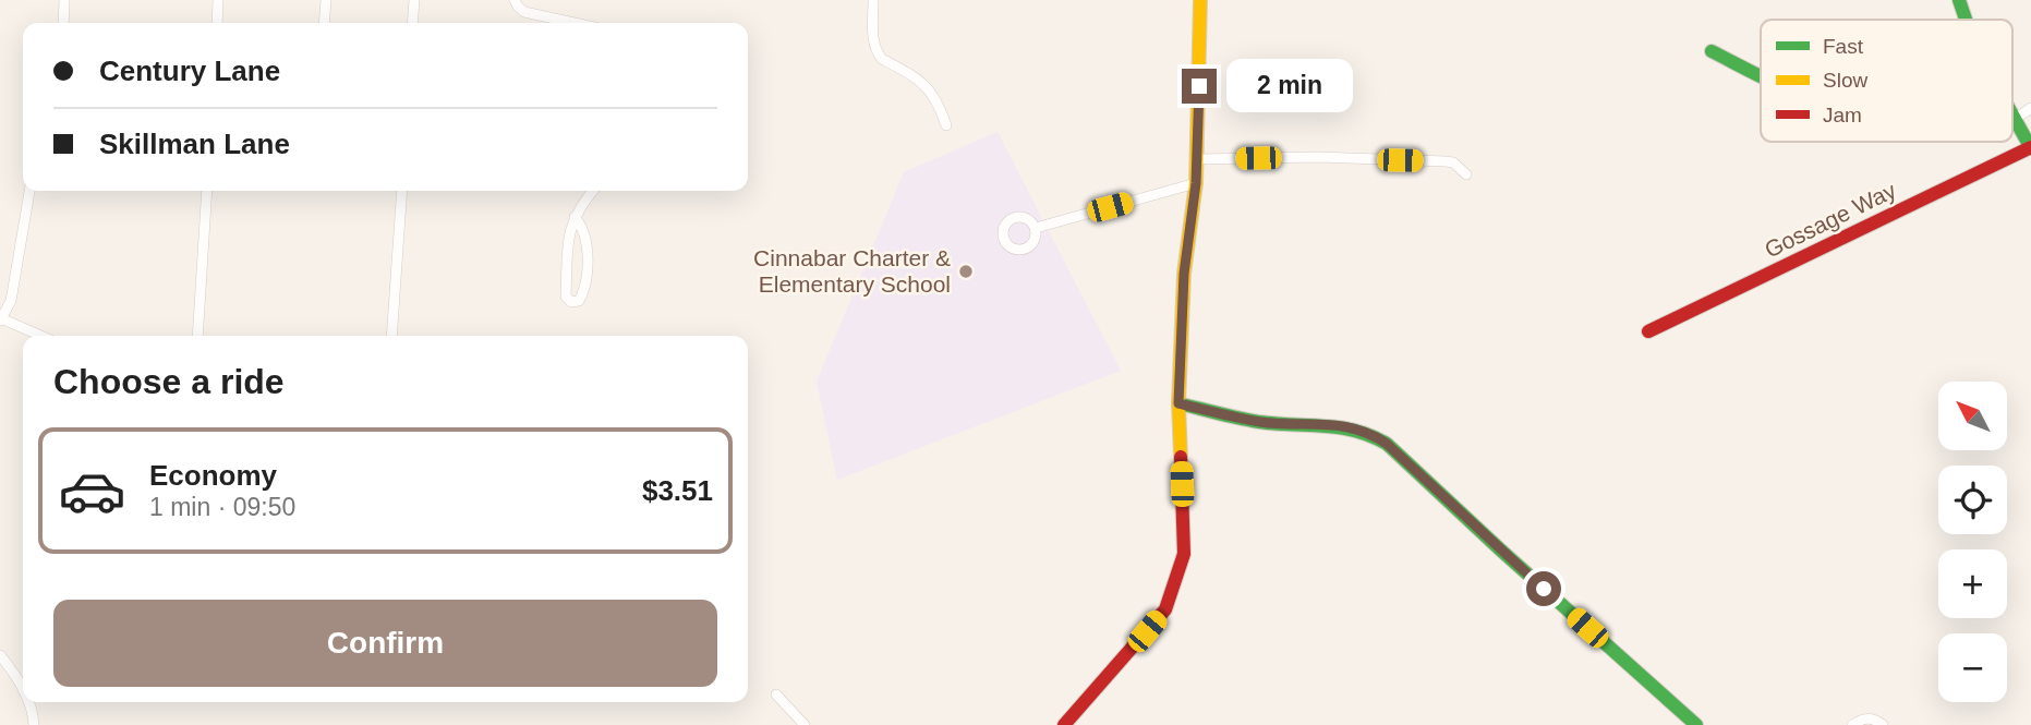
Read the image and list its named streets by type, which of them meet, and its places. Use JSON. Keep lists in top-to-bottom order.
{
  "streets": {
    "street": ["Gossage Way"]
  },
  "places": ["Cinnabar Charter & Elementary School"],
  "legend": ["Fast", "Slow", "Jam"],
  "north": "top left",
  "page": {
    "banner": ["Century Lane", "Skillman Lane"],
    "bubble": "2 min",
    "heading": "Choose a ride",
    "map_buttons": ["+", "−"],
    "list": [
      {
        "name": "Economy",
        "note": "1 min · 09:50",
        "value": "$3.51"
      }
    ],
    "buttons": "Confirm"
  }
}
